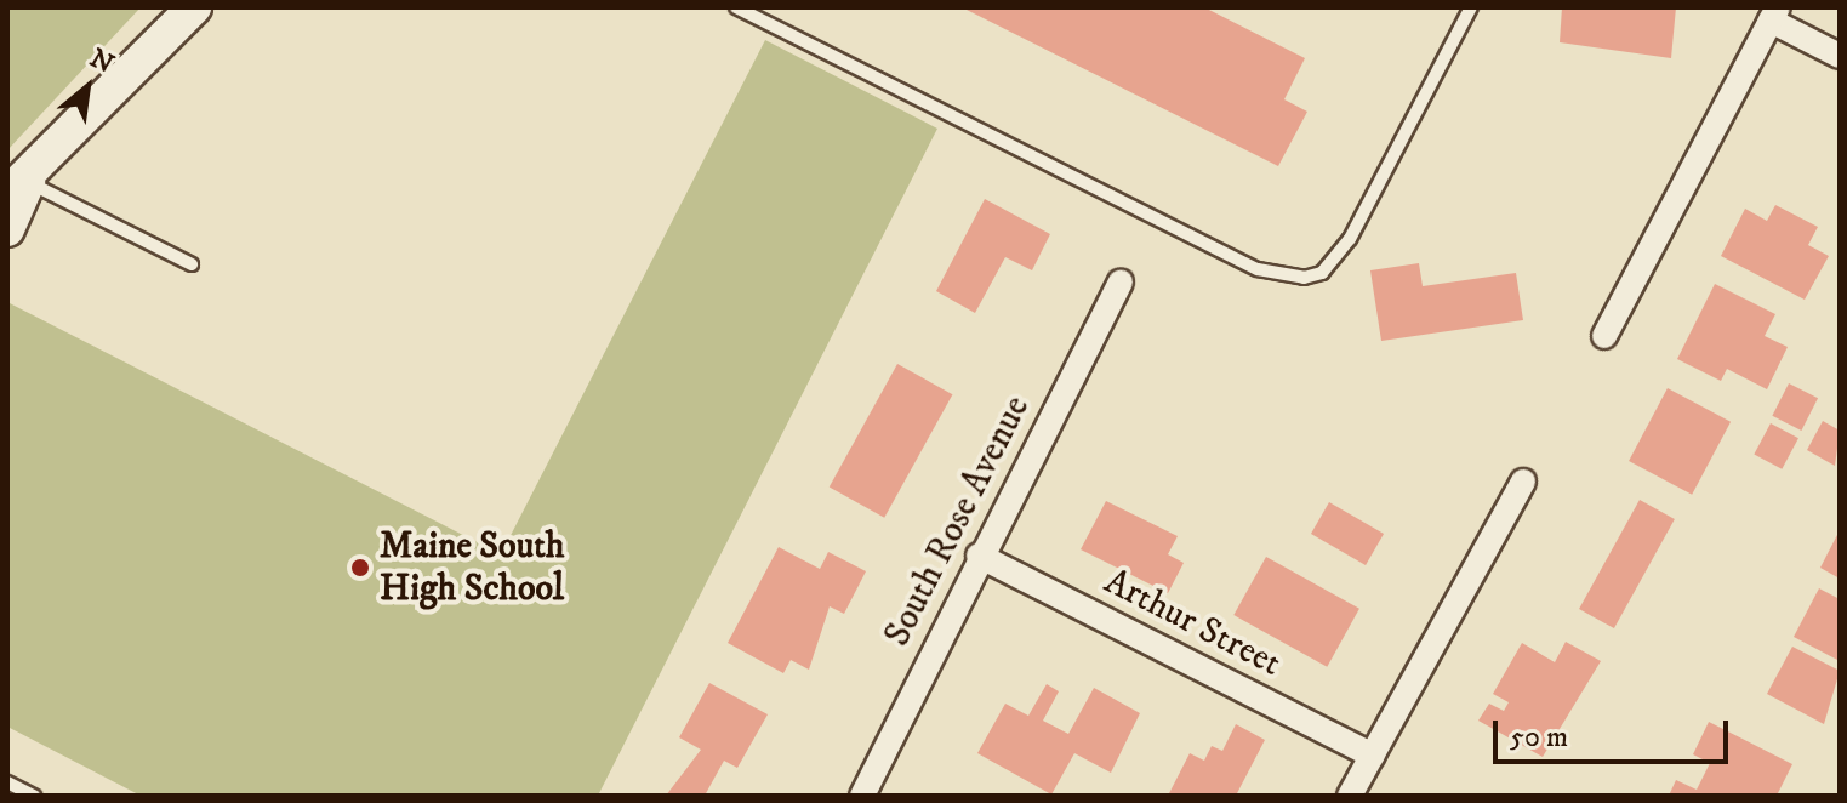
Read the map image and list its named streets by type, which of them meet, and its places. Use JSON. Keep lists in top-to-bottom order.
{
  "streets": {
    "street": ["South Rose Avenue", "Arthur Street"]
  },
  "crossings": [
    ["South Rose Avenue", "Arthur Street"]
  ],
  "places": ["Maine South High School"],
  "scale_bar": "50 m",
  "north": "top right"
}
